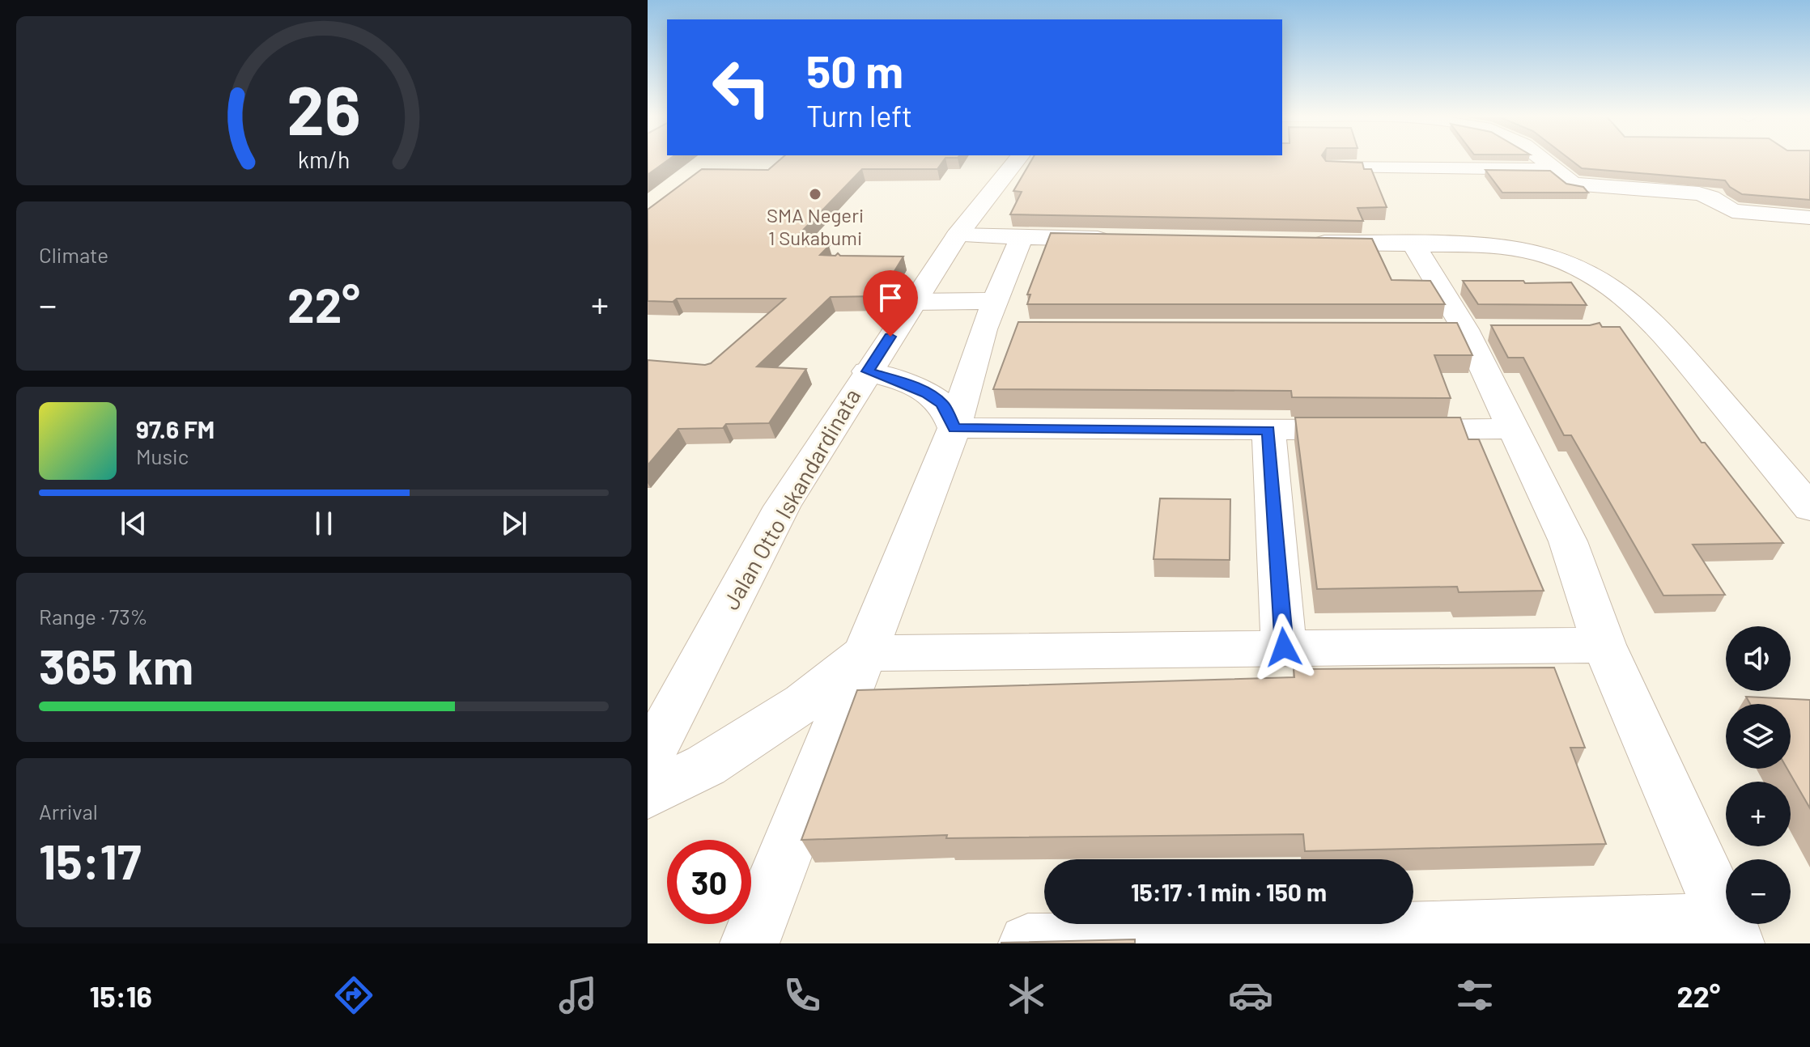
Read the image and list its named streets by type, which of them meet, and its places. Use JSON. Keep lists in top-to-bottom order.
{
  "streets": {
    "street": ["Jalan Otto Iskandardinata"]
  },
  "places": ["SMA Negeri 1 Sukabumi"],
  "page": {
    "turn": ["50 m", "Turn left"],
    "tile": [
      "Climate",
      ["Range · 73%", "365 km"],
      ["Arrival", "15:17"]
    ],
    "heat": ["−", "22°", "+"],
    "song": ["97.6 FM", "Music"],
    "map_buttons": ["+", "−"],
    "limit": "30",
    "trip": "15:17 · 1 min · 150 m",
    "tabs": ["15:16", "22°"],
    "gauge": ["26", "km/h"]
  }
}
